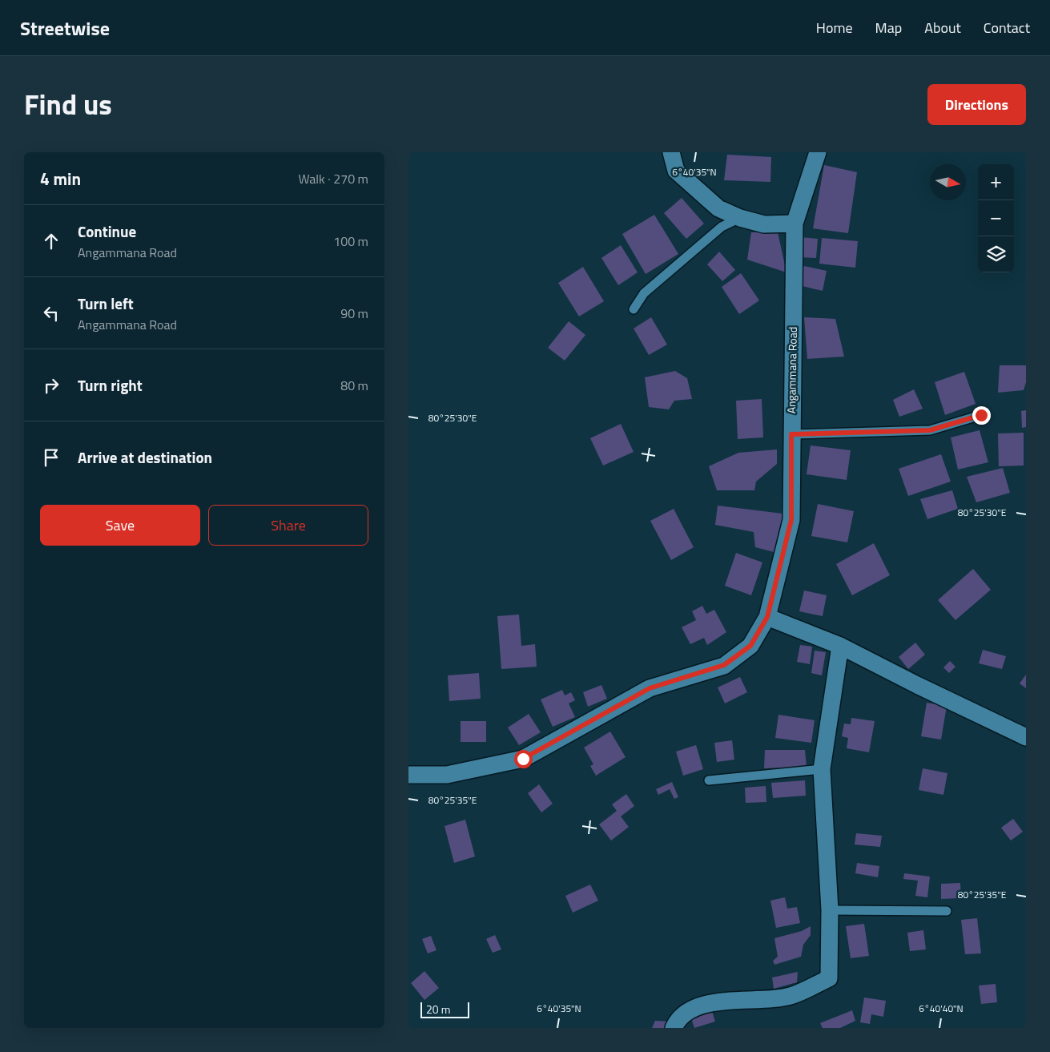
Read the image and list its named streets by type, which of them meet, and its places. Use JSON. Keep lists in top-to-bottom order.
{
  "streets": {
    "street": ["Angammana Road"]
  },
  "scale_bar": "20 m",
  "north": "right",
  "page": {
    "header": "Streetwise",
    "nav": [
      "Home",
      "Map",
      "About",
      "Contact"
    ],
    "title": "Find us",
    "buttons": [
      "Directions",
      ["Save", "Share"]
    ],
    "heading": ["4 min", "Walk · 270 m"],
    "map_buttons": ["+", "−"],
    "list": [
      ["Continue", "Angammana Road", "100 m"],
      ["Turn left", "Angammana Road", "90 m"],
      ["Turn right", "80 m"],
      "Arrive at destination"
    ],
    "scale": "20 m"
  },
  "coordinates": [
    "6°40'35\"N",
    "80°25'30\"E",
    "80°25'35\"E",
    "6°40'40\"N"
  ]
}
